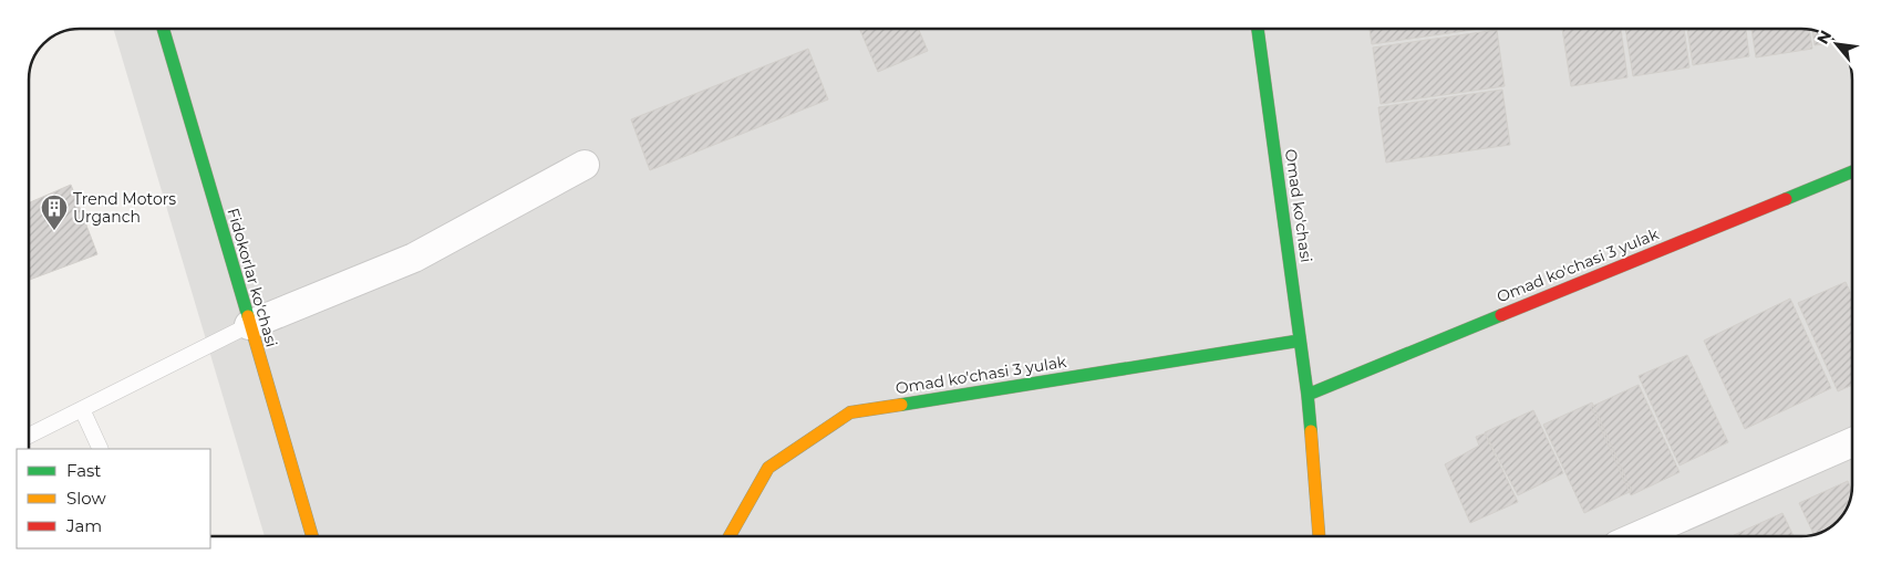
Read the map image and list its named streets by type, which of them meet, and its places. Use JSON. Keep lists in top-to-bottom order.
{
  "streets": {
    "street": ["Omad ko'chasi", "Omad ko'chasi 3 yulak", "Fidokorlar ko'chasi"]
  },
  "crossings": [
    ["Omad ko'chasi", "Omad ko'chasi 3 yulak"]
  ],
  "places": {
    "building": ["Trend Motors Urganch"]
  },
  "legend": ["Fast", "Slow", "Jam"],
  "north": "top left"
}
